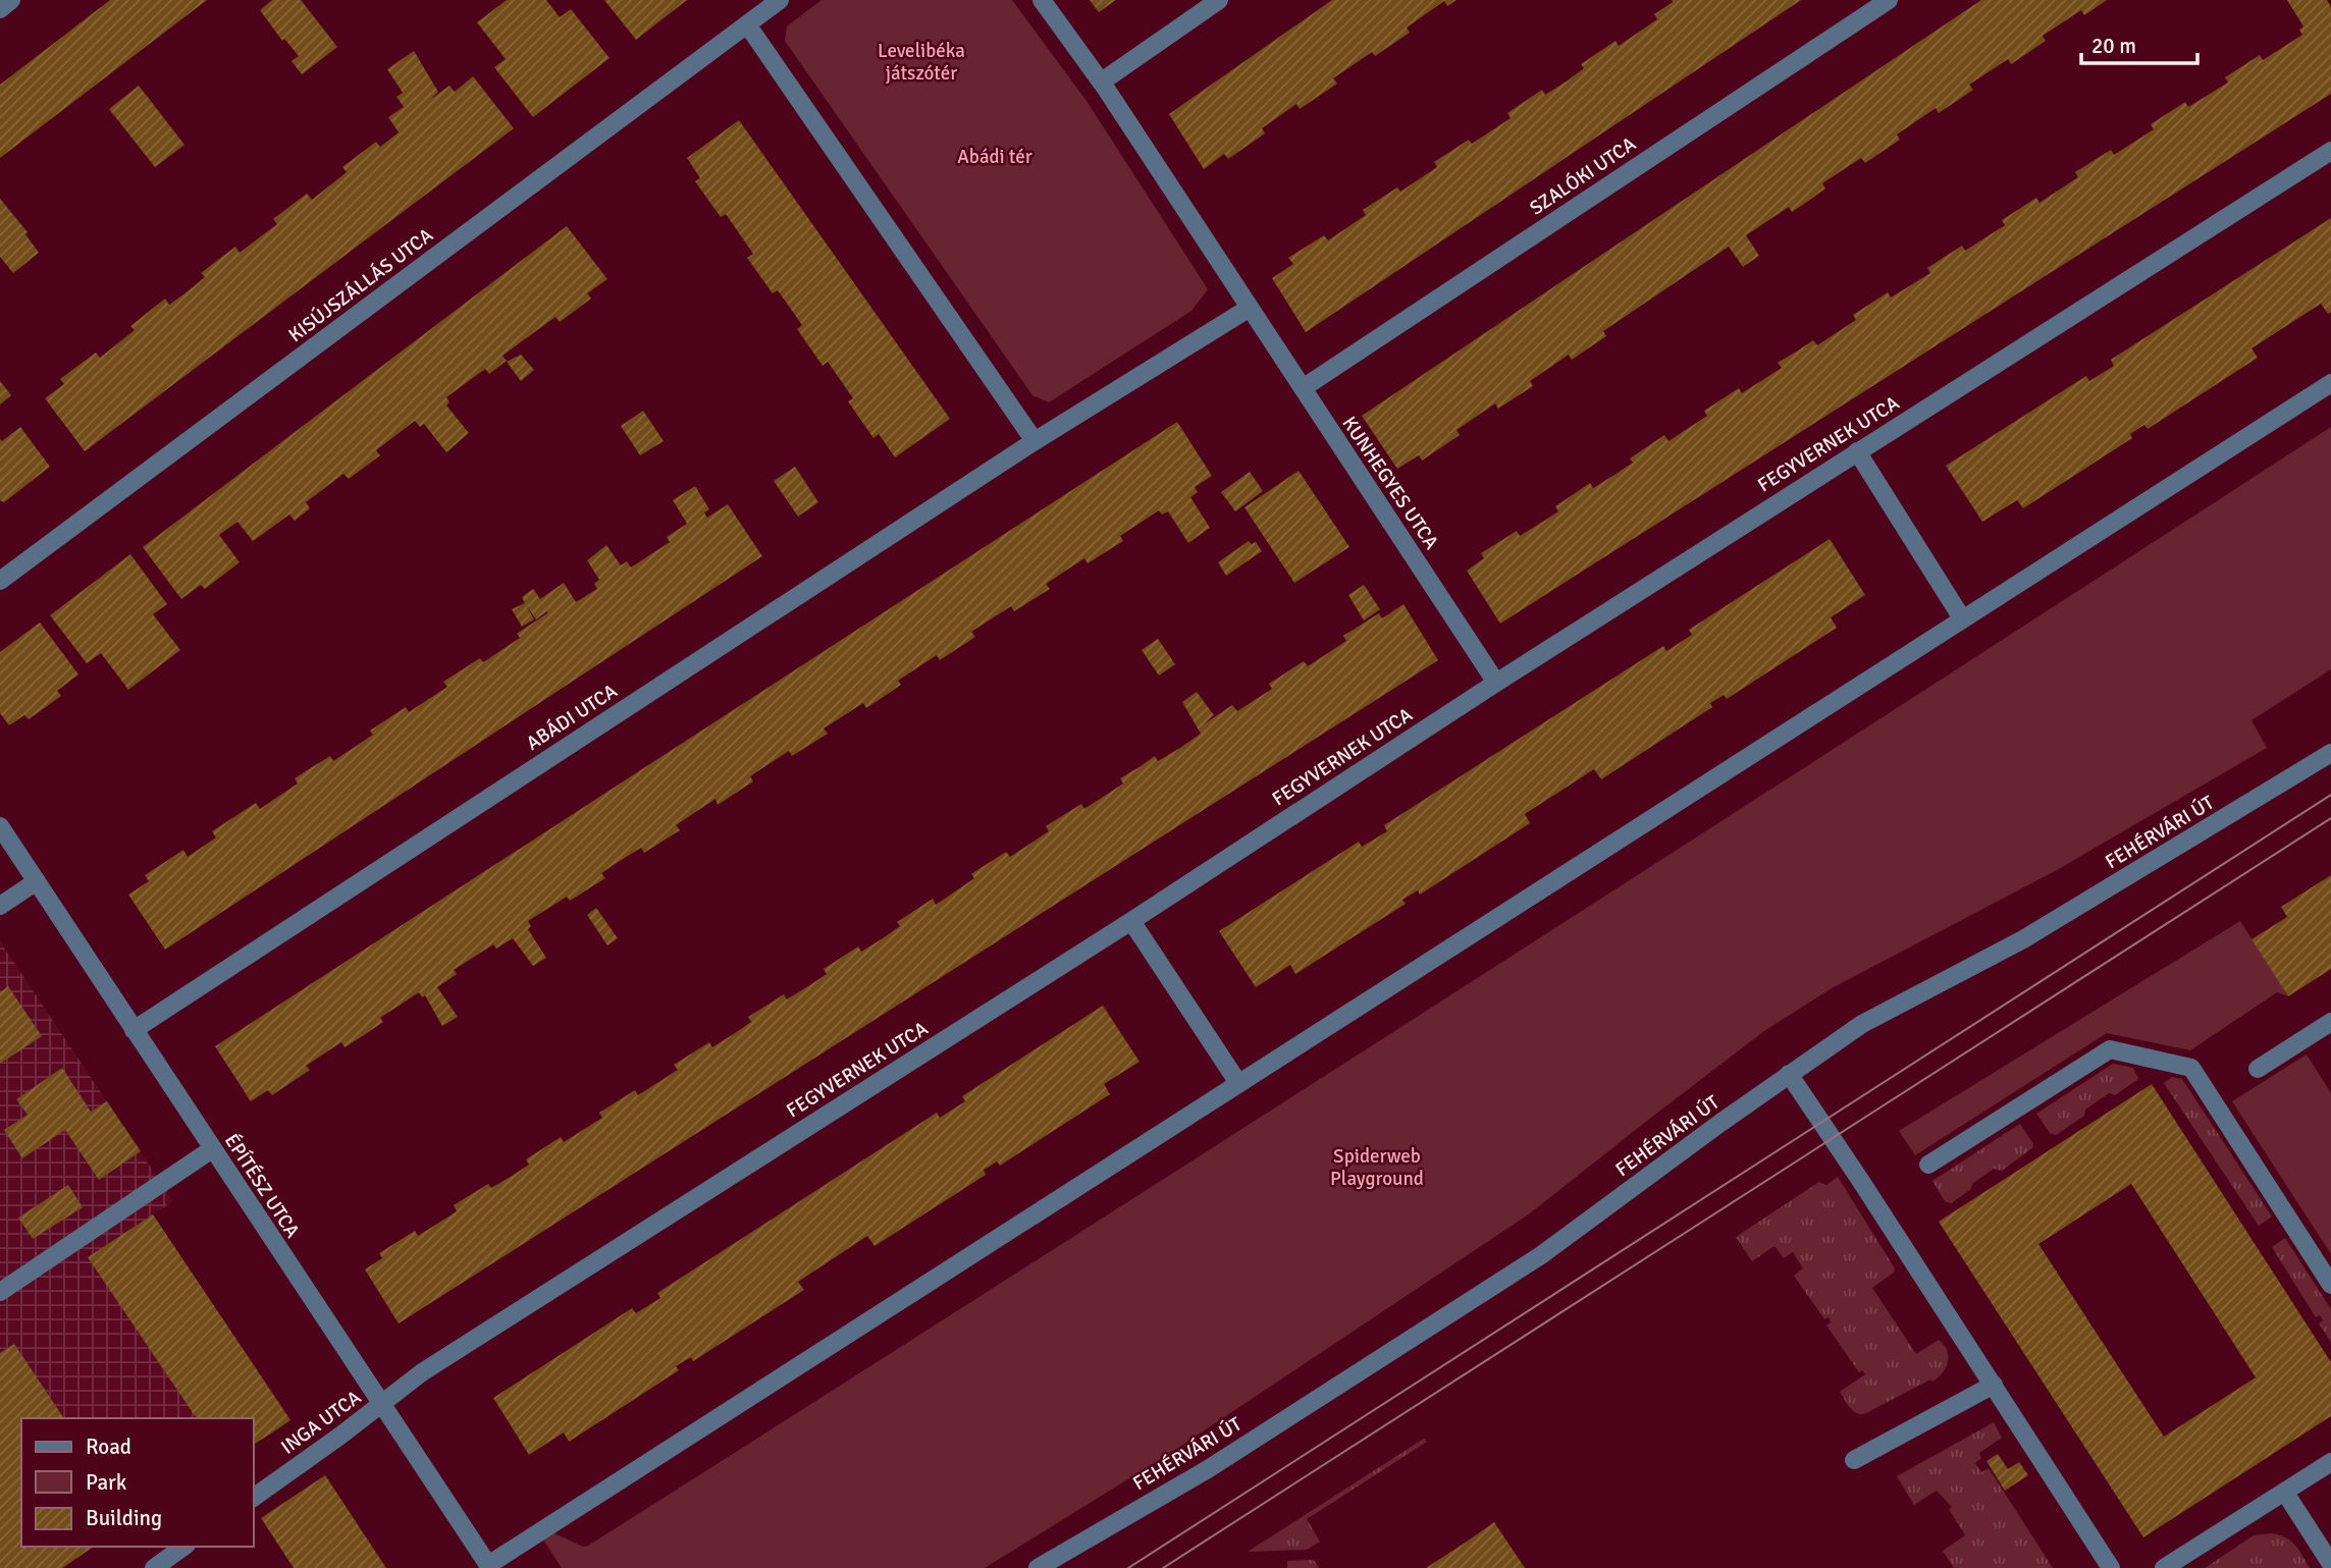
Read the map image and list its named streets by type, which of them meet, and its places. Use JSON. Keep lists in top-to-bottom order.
{
  "streets": {
    "street": [
      "SZALÓKI UTCA",
      "KISÚJSZÁLLÁS UTCA",
      "FEGYVERNEK UTCA",
      "KUNHEGYES UTCA",
      "ABÁDI UTCA",
      "FEHÉRVÁRI ÚT",
      "ÉPÍTÉSZ UTCA",
      "INGA UTCA"
    ]
  },
  "crossings": [
    ["SZALÓKI UTCA", "KUNHEGYES UTCA"],
    ["FEGYVERNEK UTCA", "KUNHEGYES UTCA"],
    ["FEGYVERNEK UTCA", "ÉPÍTÉSZ UTCA"],
    ["FEGYVERNEK UTCA", "INGA UTCA"],
    ["ABÁDI UTCA", "ÉPÍTÉSZ UTCA"],
    ["ÉPÍTÉSZ UTCA", "INGA UTCA"]
  ],
  "parks": ["Levelibéka játszótér", "Abádi tér", "Spiderweb Playground"],
  "legend": ["Road", "Park", "Building"],
  "scale_bar": "20 m"
}
